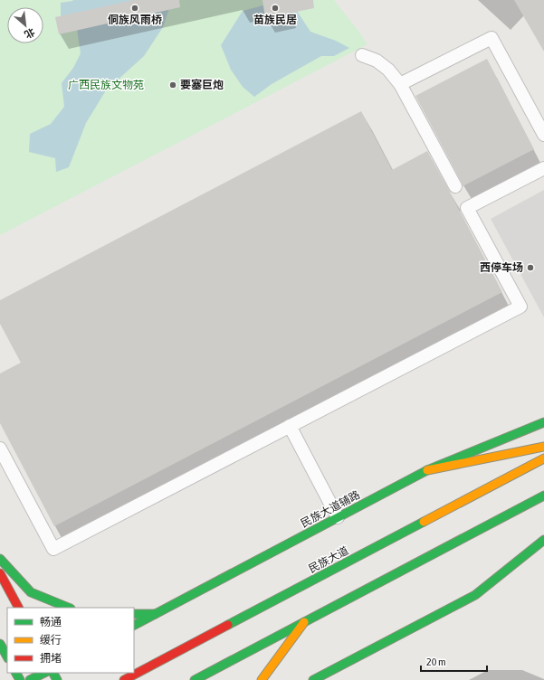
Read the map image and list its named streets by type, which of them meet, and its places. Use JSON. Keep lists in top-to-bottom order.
{
  "streets": {
    "main road": ["民族大道辅路", "民族大道"]
  },
  "parks": ["广西民族文物苑"],
  "places": [
    "侗族风雨桥",
    "苗族民居",
    "要塞巨炮",
    "西停车场"
  ],
  "legend": ["畅通", "缓行", "拥堵"],
  "scale_bar": "20 m",
  "north": "bottom right"
}
